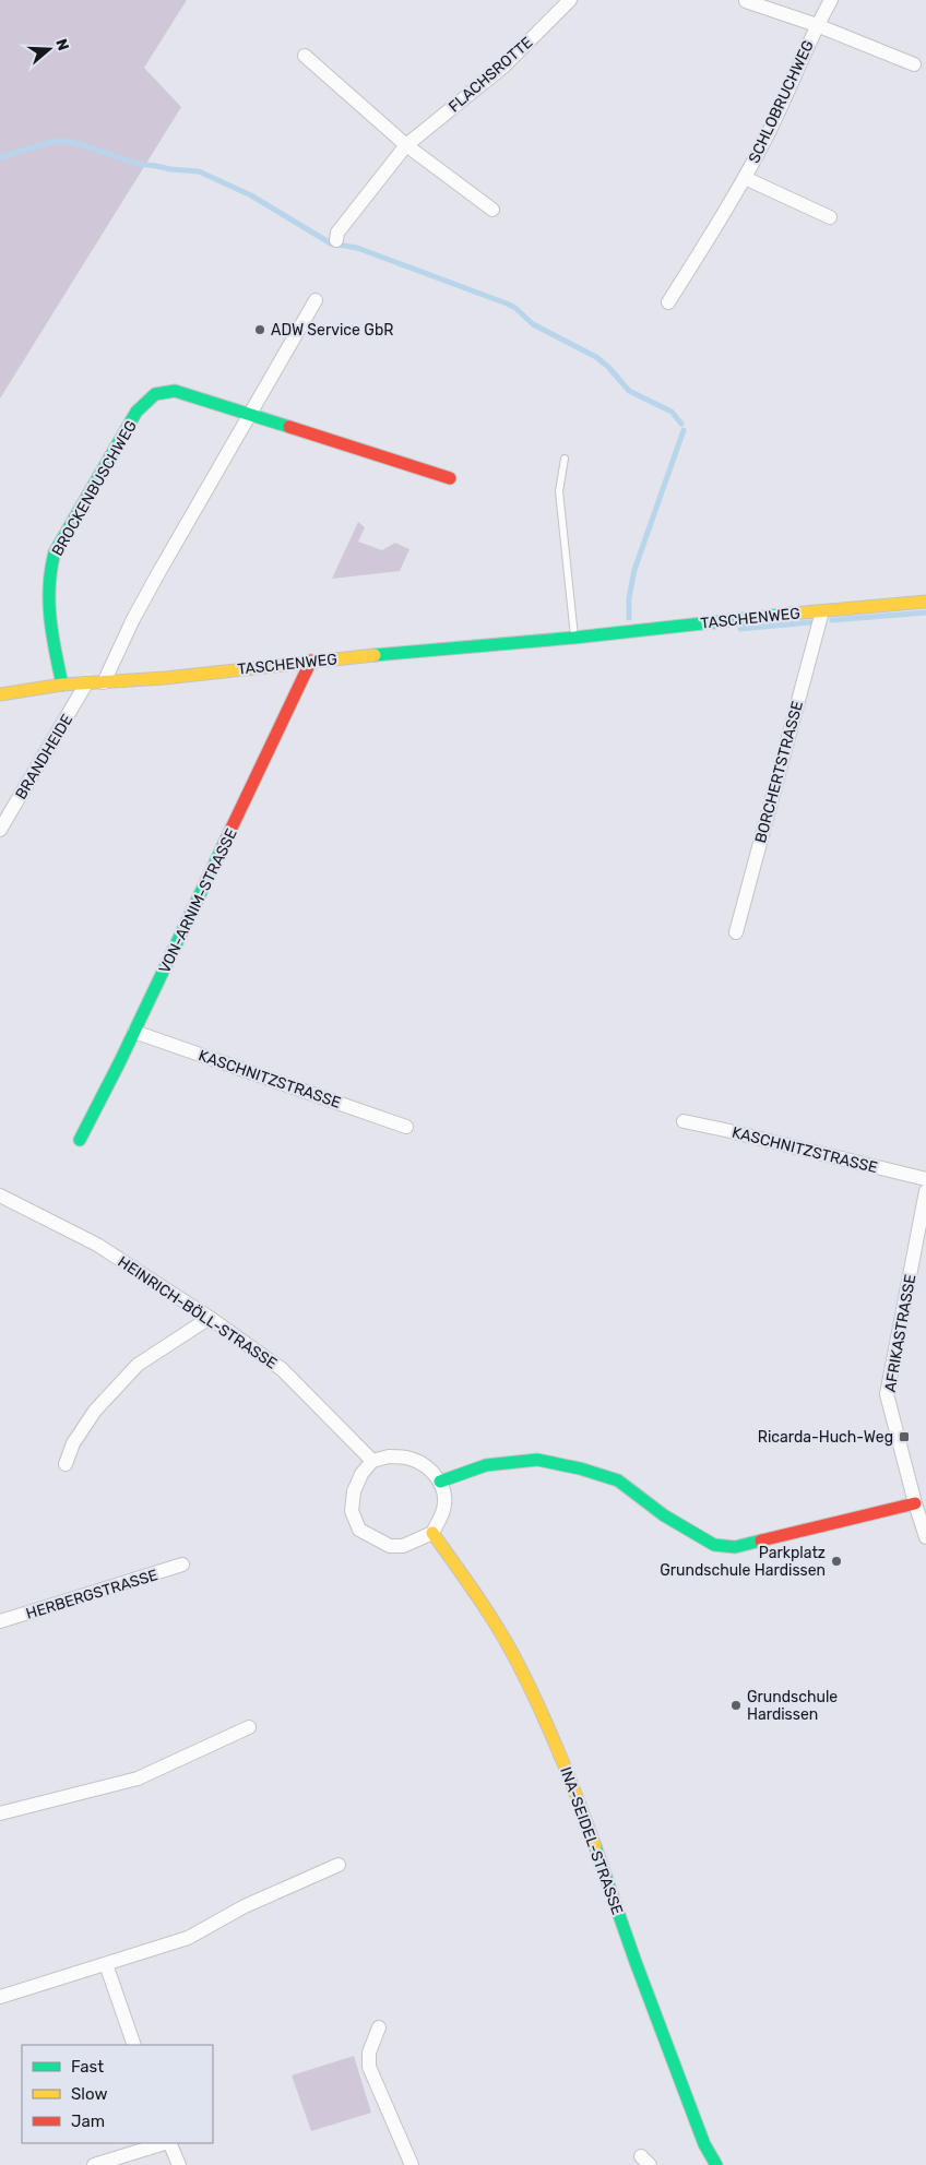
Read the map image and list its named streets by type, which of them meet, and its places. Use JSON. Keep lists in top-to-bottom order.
{
  "streets": {
    "street": [
      "FLACHSROTTE",
      "SCHLOBRUCHWEG",
      "BROCKENBUSCHWEG",
      "TASCHENWEG",
      "BRANDHEIDE",
      "BORCHERTSTRASSE",
      "VON-ARNIM-STRASSE",
      "KASCHNITZSTRASSE",
      "HEINRICH-BÖLL-STRASSE",
      "AFRIKASTRASSE",
      "HERBERGSTRASSE",
      "INA-SEIDEL-STRASSE"
    ]
  },
  "crossings": [
    ["BROCKENBUSCHWEG", "TASCHENWEG"],
    ["TASCHENWEG", "BRANDHEIDE"],
    ["TASCHENWEG", "BORCHERTSTRASSE"],
    ["TASCHENWEG", "VON-ARNIM-STRASSE"],
    ["VON-ARNIM-STRASSE", "KASCHNITZSTRASSE"],
    ["HEINRICH-BÖLL-STRASSE", "INA-SEIDEL-STRASSE"]
  ],
  "places": {
    "other": ["ADW Service GbR", "Parkplatz Grundschule Hardissen", "Grundschule Hardissen"],
    "transit": ["Ricarda-Huch-Weg"]
  },
  "legend": ["Fast", "Slow", "Jam"],
  "north": "right"
}
